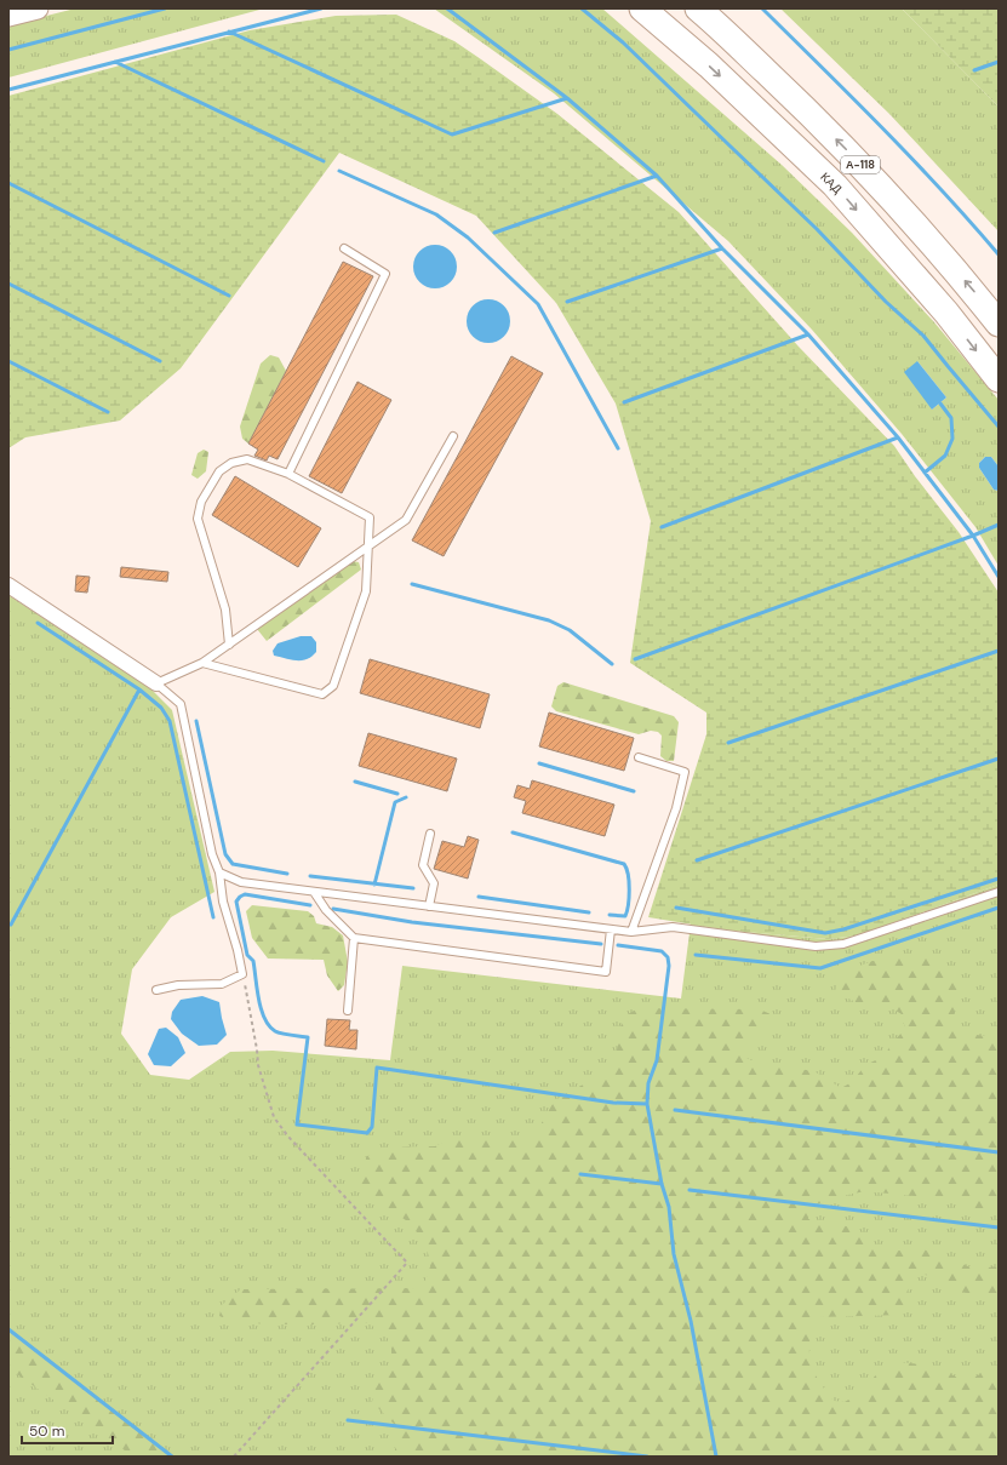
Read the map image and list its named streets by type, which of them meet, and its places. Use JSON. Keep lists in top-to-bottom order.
{
  "streets": {
    "highway": ["А-118", "КАД"]
  },
  "scale_bar": "50 m"
}
